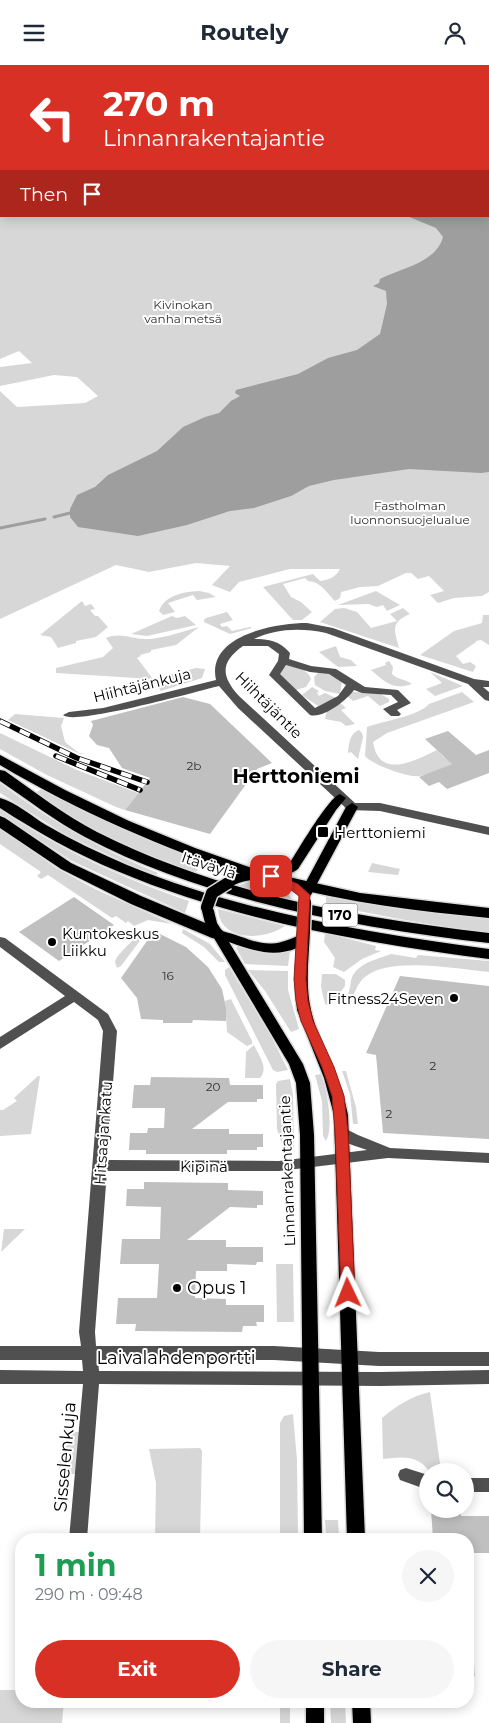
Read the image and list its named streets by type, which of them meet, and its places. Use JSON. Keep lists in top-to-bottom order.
{
  "streets": {
    "highway": ["Itäväylä", "170"],
    "main road": ["Linnanrakentajantie"],
    "street": [
      "Hiihtäjänkuja",
      "Hiihtäjäntie",
      "Hitsaajankatu",
      "Kipinä",
      "Laivalahdenportti",
      "Sisselenkuja"
    ]
  },
  "crossings": [
    ["Hiihtäjänkuja", "Hiihtäjäntie"],
    ["Hitsaajankatu", "Kipinä"],
    ["Hitsaajankatu", "Laivalahdenportti"],
    ["Hitsaajankatu", "Sisselenkuja"],
    ["Kipinä", "Linnanrakentajantie"],
    ["Linnanrakentajantie", "Laivalahdenportti"],
    ["Laivalahdenportti", "Sisselenkuja"]
  ],
  "districts": ["Herttoniemi"],
  "parks": ["Kivinokan vanha metsä", "Fastholman luonnonsuojelualue"],
  "places": {
    "transit": ["Herttoniemi"],
    "other": ["Kuntokeskus Liikku", "Fitness24Seven", "Opus 1"]
  },
  "house_numbers": [
    "2b",
    "16",
    "2",
    "20",
    "2"
  ],
  "page": {
    "header": "Routely",
    "turn": ["270 m", "Linnanrakentajantie"],
    "then": "Then",
    "heading": ["1 min", "290 m · 09:48"],
    "buttons": ["Exit", "Share"]
  }
}
